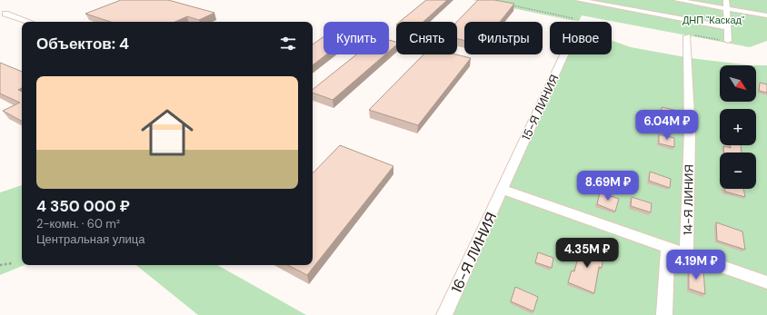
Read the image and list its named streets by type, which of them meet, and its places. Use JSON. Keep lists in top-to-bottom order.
{
  "streets": {
    "street": ["15-Я ЛИНИЯ", "14-Я ЛИНИЯ", "16-Я ЛИНИЯ"]
  },
  "crossings": [
    ["15-Я ЛИНИЯ", "16-Я ЛИНИЯ"]
  ],
  "parks": ["ДНП \"Каскад\""],
  "north": "bottom right",
  "page": {
    "chip": [
      "Купить",
      "Снять",
      "Фильтры",
      "Новое"
    ],
    "heading": "Объектов: 4",
    "map_buttons": ["+", "−"],
    "list": [
      {
        "name": "4 350 000 ₽",
        "note": "2-комн. · 60 m² · Центральная улица"
      }
    ],
    "price": [
      "6.04M ₽",
      "8.69M ₽",
      "4.35M ₽",
      "4.19M ₽"
    ]
  }
}
